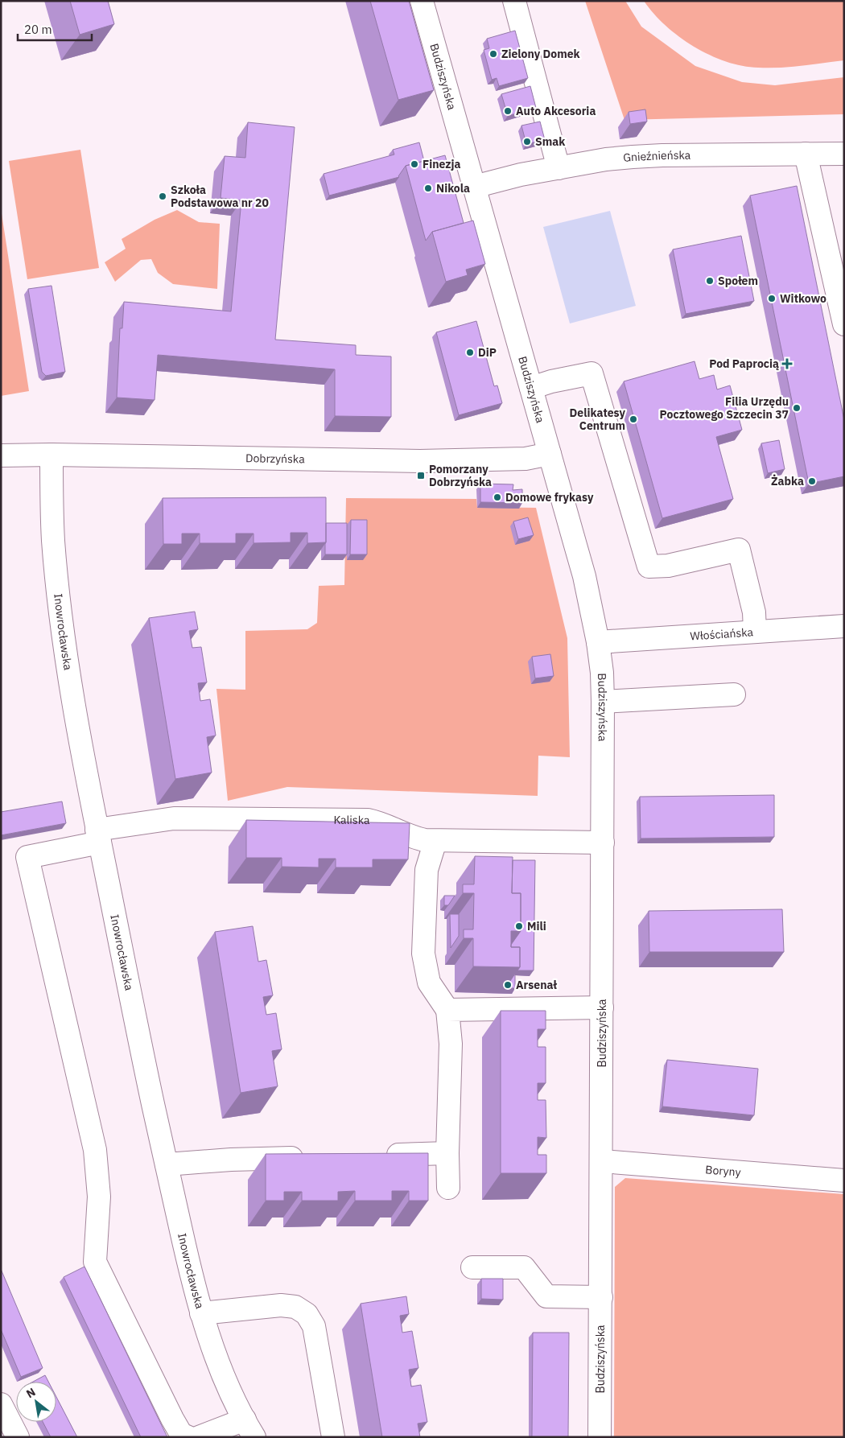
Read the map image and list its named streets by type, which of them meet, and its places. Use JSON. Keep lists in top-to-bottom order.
{
  "streets": {
    "street": [
      "Budziszyńska",
      "Gnieźnieńska",
      "Dobrzyńska",
      "Inowrocławska",
      "Włościańska",
      "Kaliska",
      "Boryny"
    ]
  },
  "crossings": [
    ["Budziszyńska", "Gnieźnieńska"],
    ["Budziszyńska", "Dobrzyńska"],
    ["Budziszyńska", "Włościańska"],
    ["Budziszyńska", "Kaliska"],
    ["Budziszyńska", "Boryny"],
    ["Dobrzyńska", "Inowrocławska"],
    ["Inowrocławska", "Kaliska"]
  ],
  "places": {
    "other": [
      "Zielony Domek",
      "Auto Akcesoria",
      "Smak",
      "Finezja",
      "Nikola",
      "Szkoła Podstawowa nr 20",
      "Społem",
      "Witkowo",
      "DiP",
      "Filia Urzędu Pocztowego Szczecin 37",
      "Delikatesy Centrum",
      "Żabka",
      "Domowe frykasy",
      "Mili",
      "Arsenał"
    ],
    "health": ["Pod Paprocią"],
    "transit": ["Pomorzany Dobrzyńska"]
  },
  "scale_bar": "20 m",
  "north": "top left"
}
